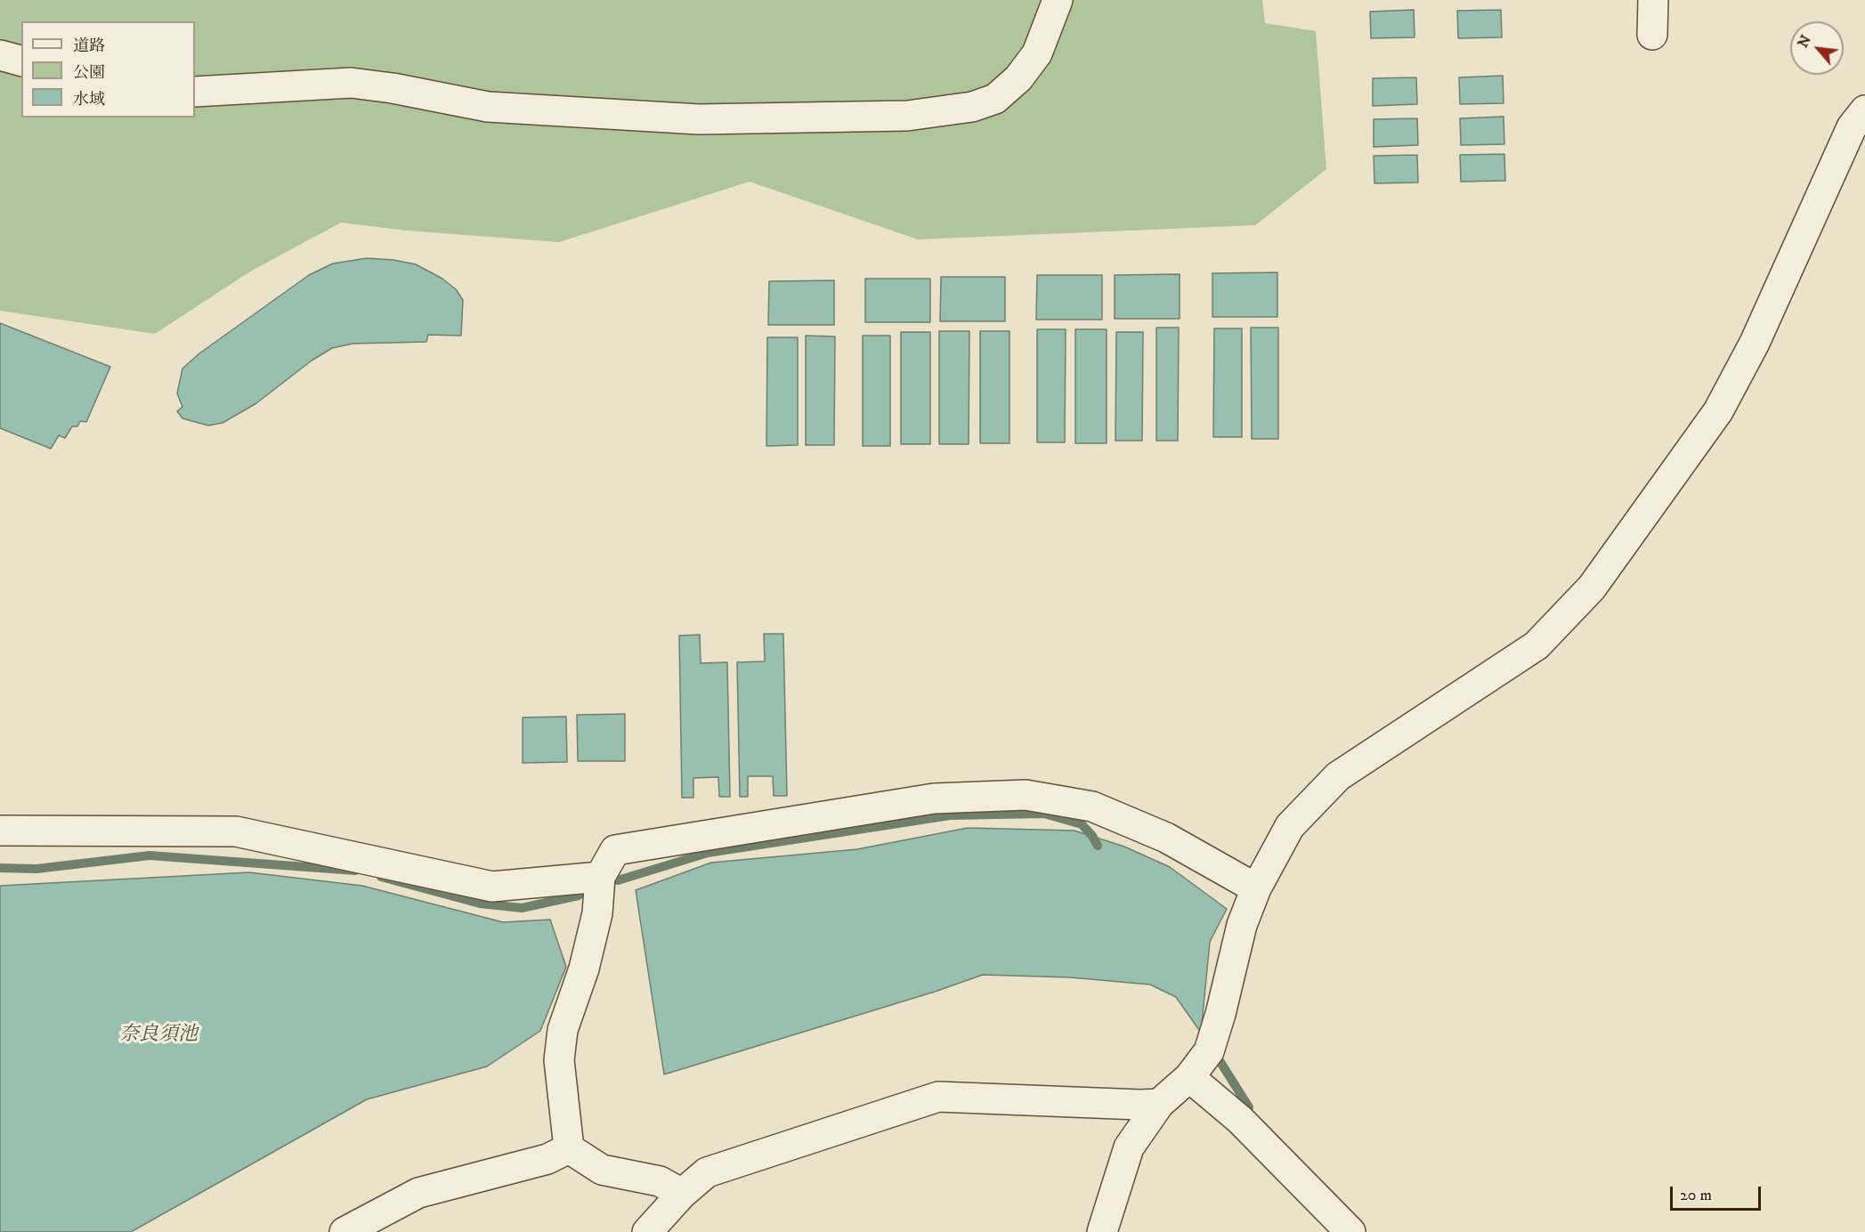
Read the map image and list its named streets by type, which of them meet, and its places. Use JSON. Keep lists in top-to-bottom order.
{
  "water": ["奈良須池"],
  "legend": ["道路", "公園", "水域"],
  "scale_bar": "20 m",
  "north": "top left"
}
